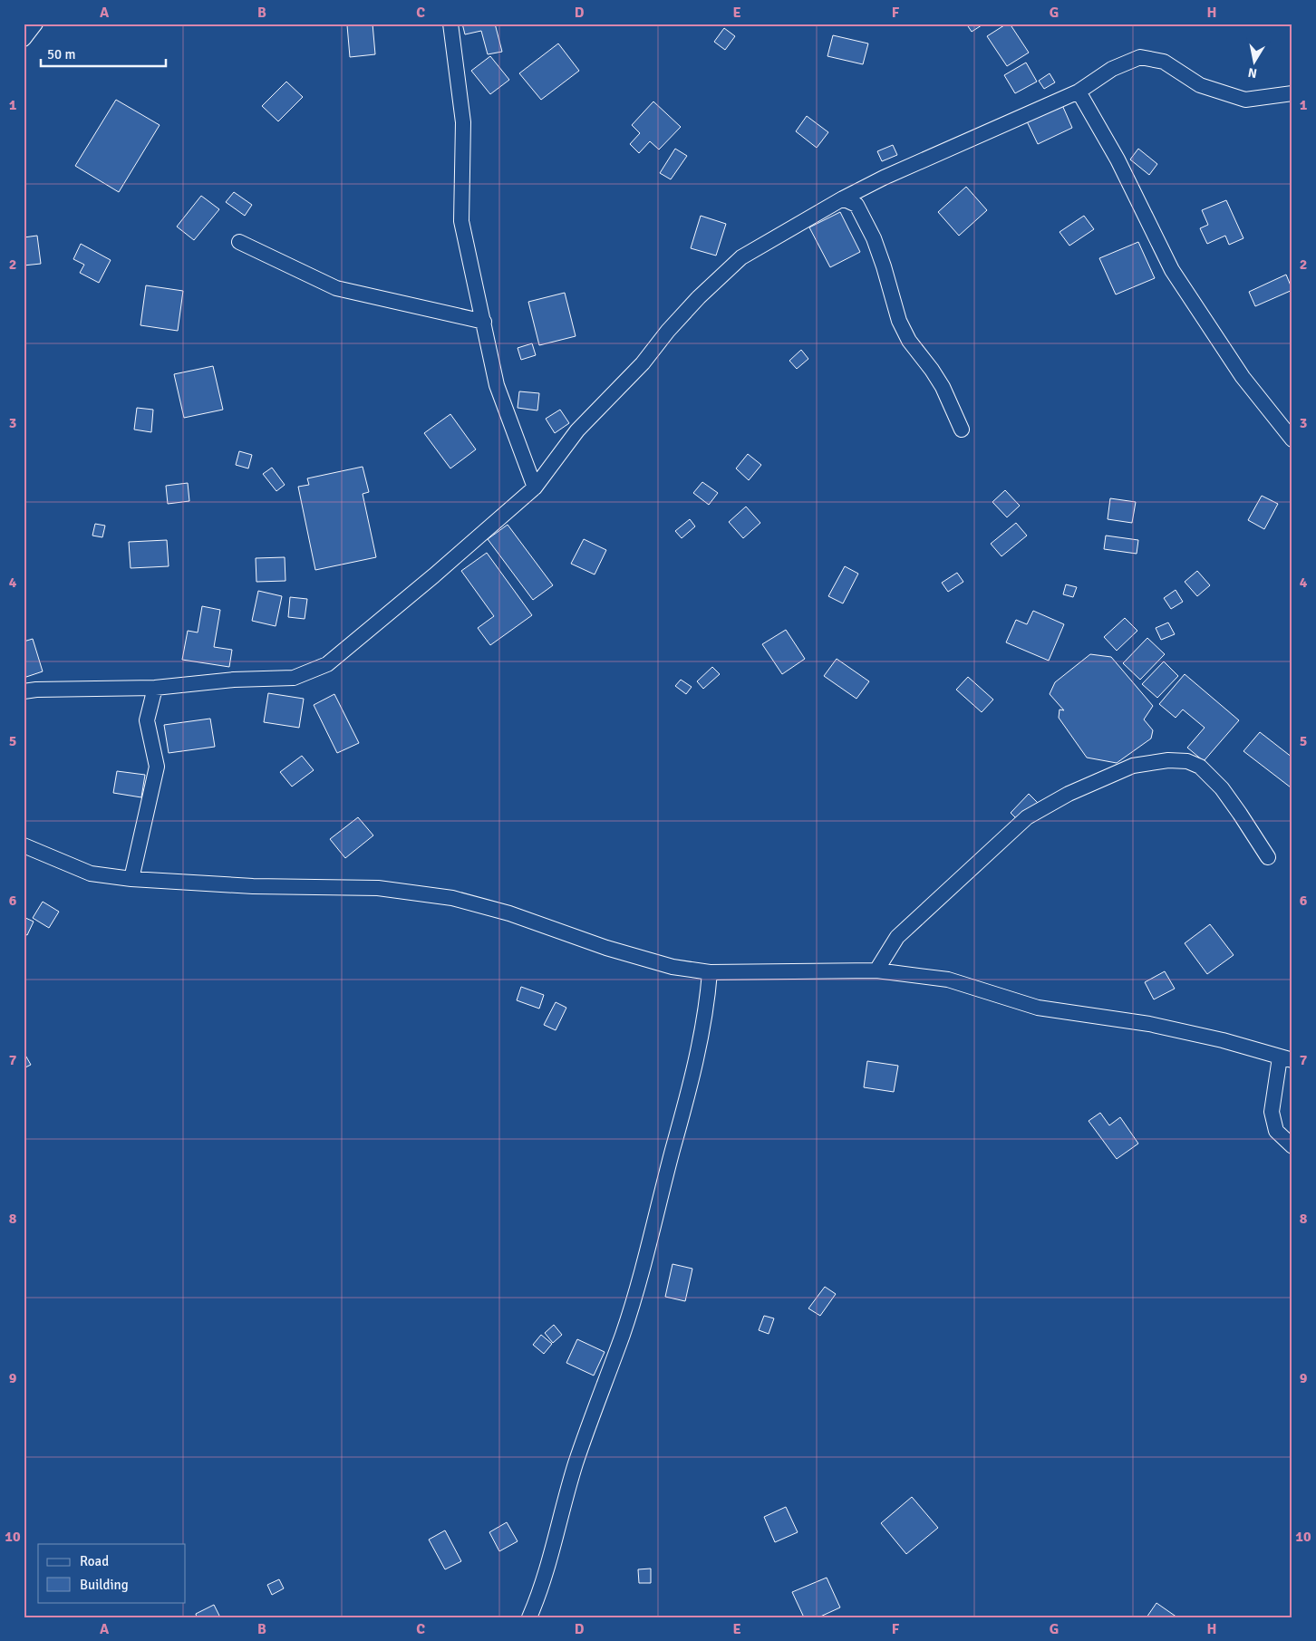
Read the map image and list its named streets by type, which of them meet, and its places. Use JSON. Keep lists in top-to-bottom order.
{
  "legend": ["Road", "Building"],
  "scale_bar": "50 m",
  "north": "bottom",
  "grid": {
    "columns": [
      "A",
      "B",
      "C",
      "D",
      "E",
      "F",
      "G",
      "H"
    ],
    "rows": [
      "1",
      "2",
      "3",
      "4",
      "5",
      "6",
      "7",
      "8",
      "9",
      "10"
    ]
  }
}
